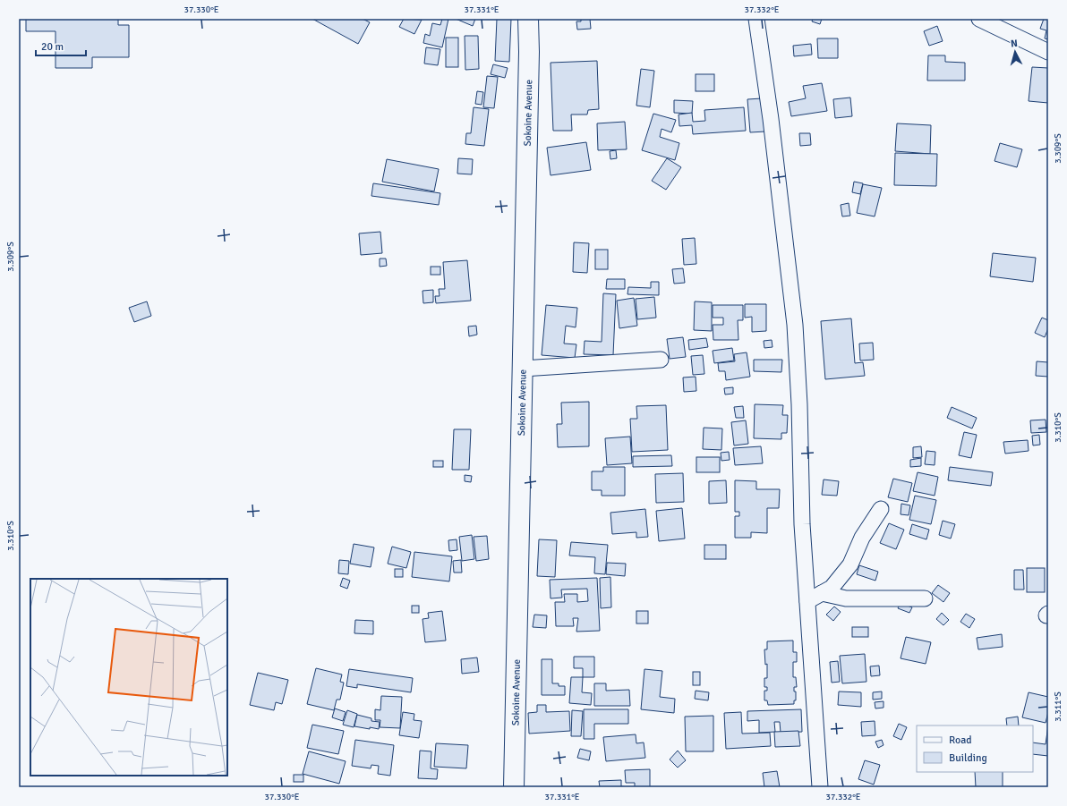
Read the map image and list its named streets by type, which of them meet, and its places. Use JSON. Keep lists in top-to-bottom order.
{
  "streets": {
    "street": ["Sokoine Avenue"]
  },
  "legend": ["Road", "Building"],
  "scale_bar": "20 m",
  "north": "top",
  "coordinates": [
    "37.330°E",
    "37.331°E",
    "37.332°E",
    "3.309°S",
    "3.310°S",
    "3.311°S"
  ]
}
